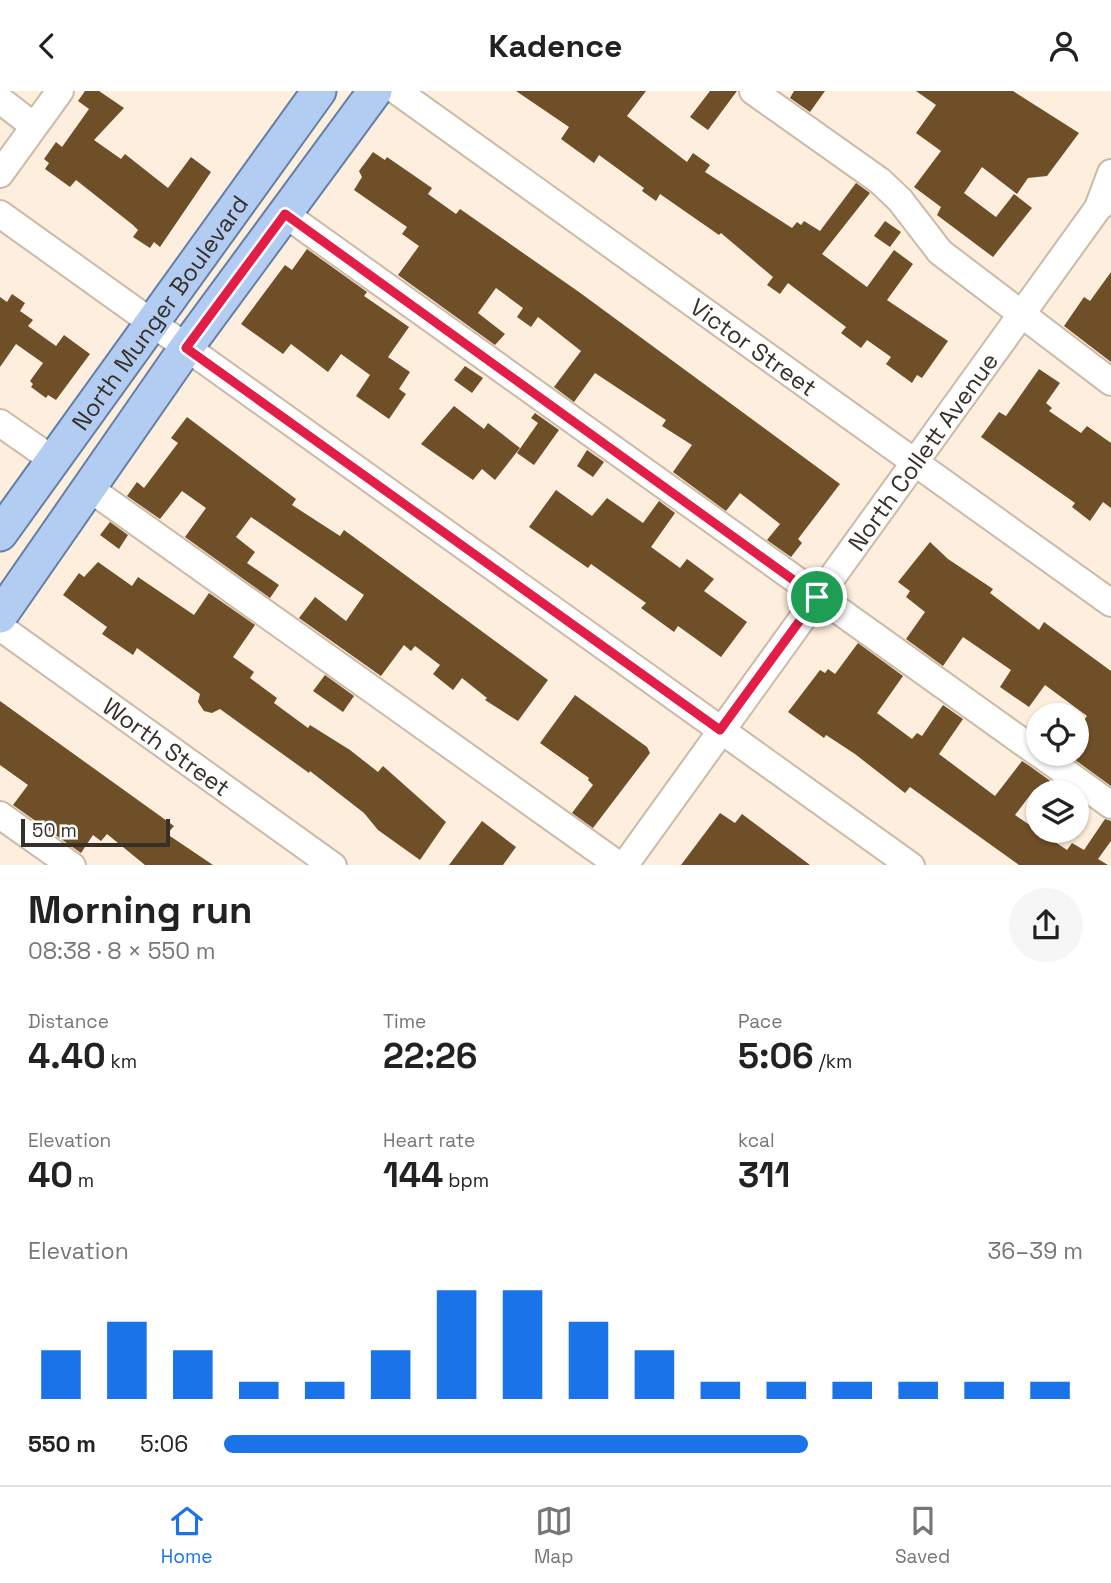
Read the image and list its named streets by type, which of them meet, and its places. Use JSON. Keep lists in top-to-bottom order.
{
  "streets": {
    "main road": ["North Munger Boulevard"],
    "street": ["Victor Street", "North Collett Avenue", "Worth Street"]
  },
  "crossings": [
    ["Victor Street", "North Collett Avenue"]
  ],
  "scale_bar": "50 m",
  "page": {
    "header": "Kadence",
    "scale": "50 m",
    "heading": ["Morning run", "08:38 · 8 × 550 m"],
    "stats": [
      ["Distance", "4.40 km"],
      ["Time", "22:26"],
      ["Pace", "5:06 /km"],
      ["Elevation", "40 m"],
      ["Heart rate", "144 bpm"],
      ["kcal", "311"]
    ],
    "chart": ["Elevation", "36–39 m"],
    "list": [
      {
        "name": "550 m",
        "note": "5:06"
      }
    ],
    "tabs": ["Home", "Map", "Saved"]
  }
}
